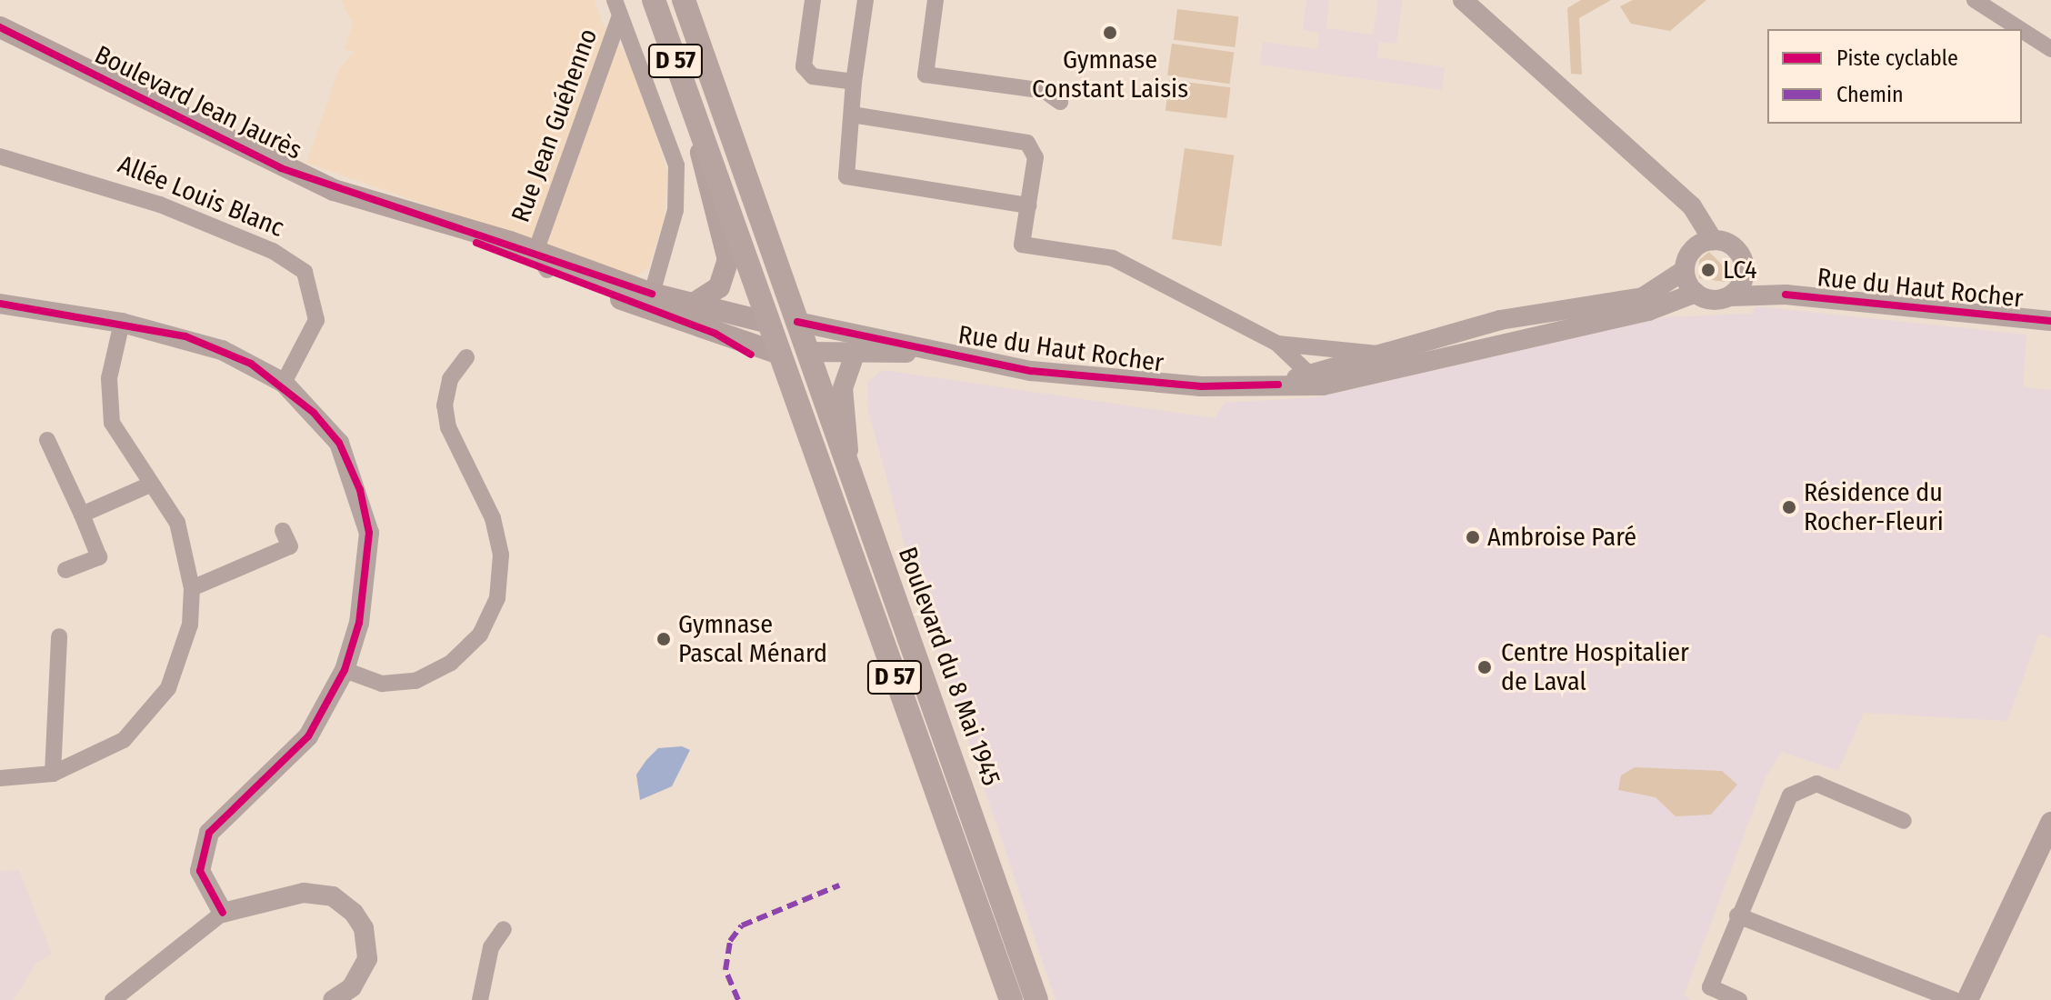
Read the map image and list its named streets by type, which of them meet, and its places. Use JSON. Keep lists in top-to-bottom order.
{
  "streets": {
    "main road": ["D 57", "Boulevard Jean Jaurès", "Boulevard du 8 Mai 1945"],
    "street": ["Rue Jean Guéhenno", "Allée Louis Blanc", "Rue du Haut Rocher"]
  },
  "crossings": [
    ["Boulevard Jean Jaurès", "Rue Jean Guéhenno"],
    ["Boulevard Jean Jaurès", "Rue du Haut Rocher"],
    ["Boulevard Jean Jaurès", "Boulevard du 8 Mai 1945"],
    ["Rue du Haut Rocher", "Boulevard du 8 Mai 1945"]
  ],
  "places": [
    "Gymnase Constant Laisis",
    "LC4",
    "Résidence du Rocher-Fleuri",
    "Ambroise Paré",
    "Gymnase Pascal Ménard",
    "Centre Hospitalier de Laval"
  ],
  "legend": ["Piste cyclable", "Chemin"]
}
